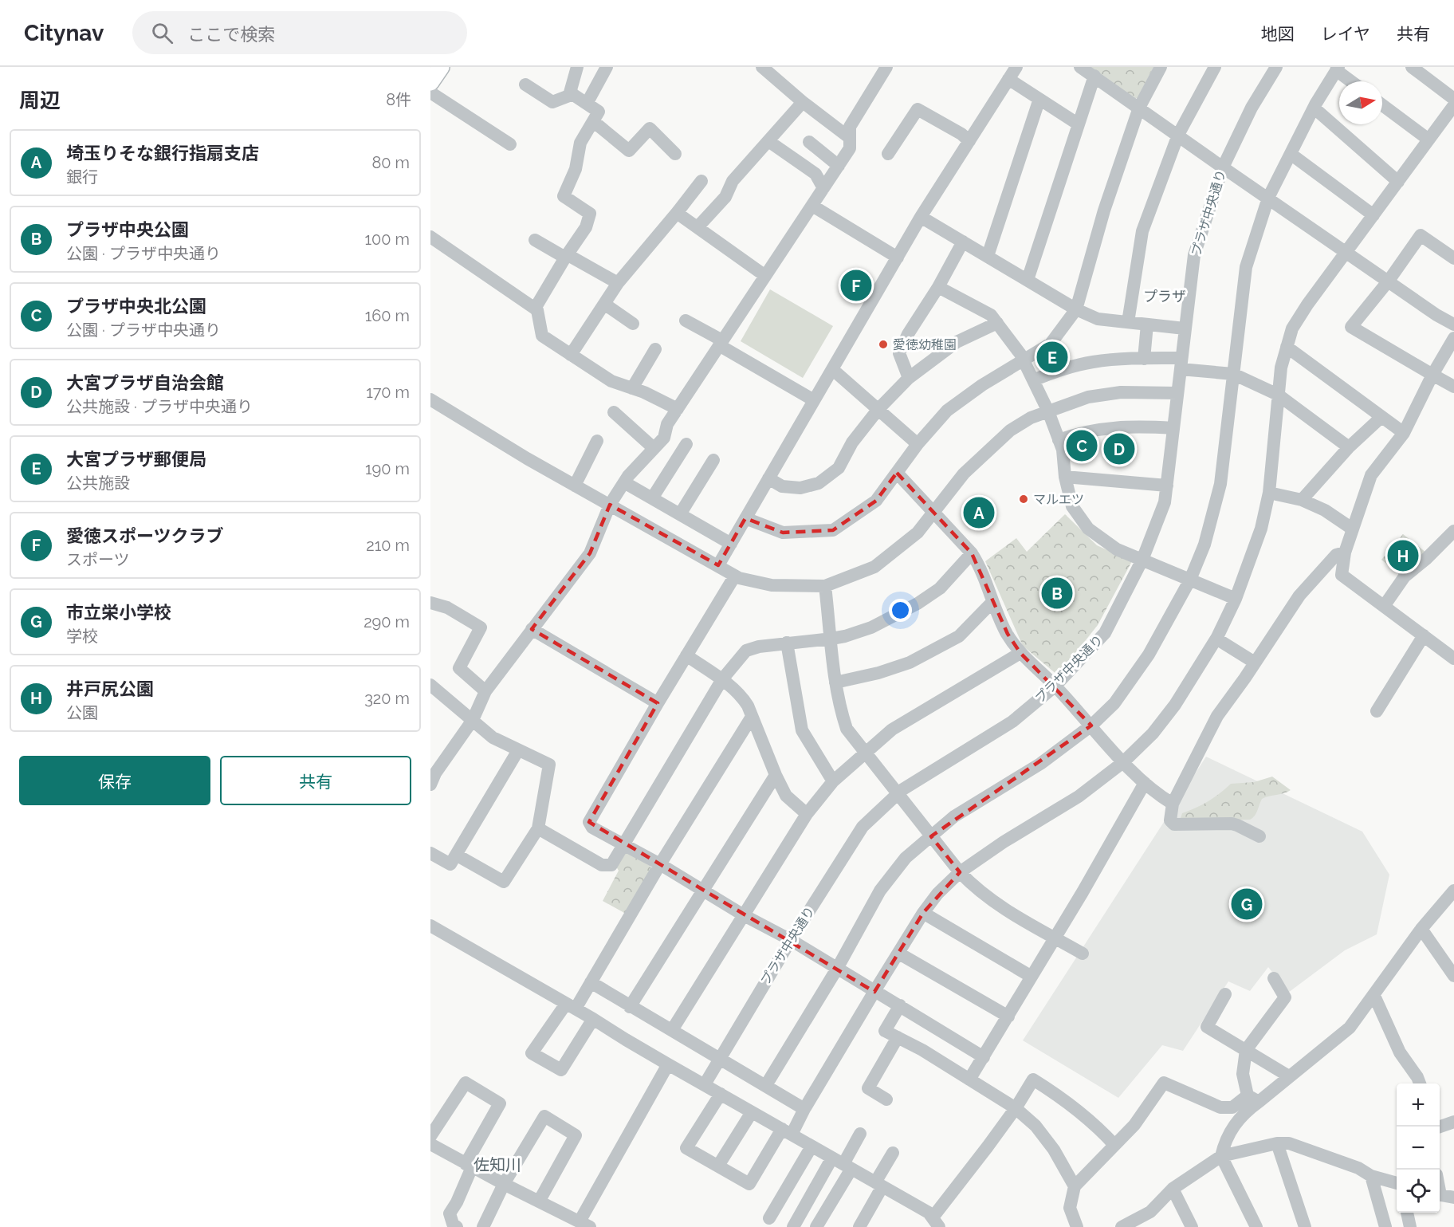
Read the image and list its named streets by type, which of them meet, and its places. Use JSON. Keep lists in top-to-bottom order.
{
  "streets": {
    "street": ["プラザ中央通り"]
  },
  "districts": ["プラザ", "佐知川"],
  "places": ["愛徳幼稚園", "マルエツ"],
  "north": "right",
  "page": {
    "header": "Citynav",
    "search": "ここで検索",
    "nav": ["地図", "レイヤ", "共有"],
    "heading": ["周辺", "8件"],
    "list": [
      {
        "mark": "A",
        "name": "埼玉りそな銀行指扇支店",
        "note": "銀行",
        "value": "80 m"
      },
      {
        "mark": "B",
        "name": "プラザ中央公園",
        "note": "公園 · プラザ中央通り",
        "value": "100 m"
      },
      {
        "mark": "C",
        "name": "プラザ中央北公園",
        "note": "公園 · プラザ中央通り",
        "value": "160 m"
      },
      {
        "mark": "D",
        "name": "大宮プラザ自治会館",
        "note": "公共施設 · プラザ中央通り",
        "value": "170 m"
      },
      {
        "mark": "E",
        "name": "大宮プラザ郵便局",
        "note": "公共施設",
        "value": "190 m"
      },
      {
        "mark": "F",
        "name": "愛徳スポーツクラブ",
        "note": "スポーツ",
        "value": "210 m"
      },
      {
        "mark": "G",
        "name": "市立栄小学校",
        "note": "学校",
        "value": "290 m"
      },
      {
        "mark": "H",
        "name": "井戸尻公園",
        "note": "公園",
        "value": "320 m"
      }
    ],
    "pins": [
      "F",
      "E",
      "C",
      "D",
      "A",
      "H",
      "B",
      "G"
    ],
    "buttons": ["保存", "共有"],
    "map_buttons": ["+", "−"]
  }
}
